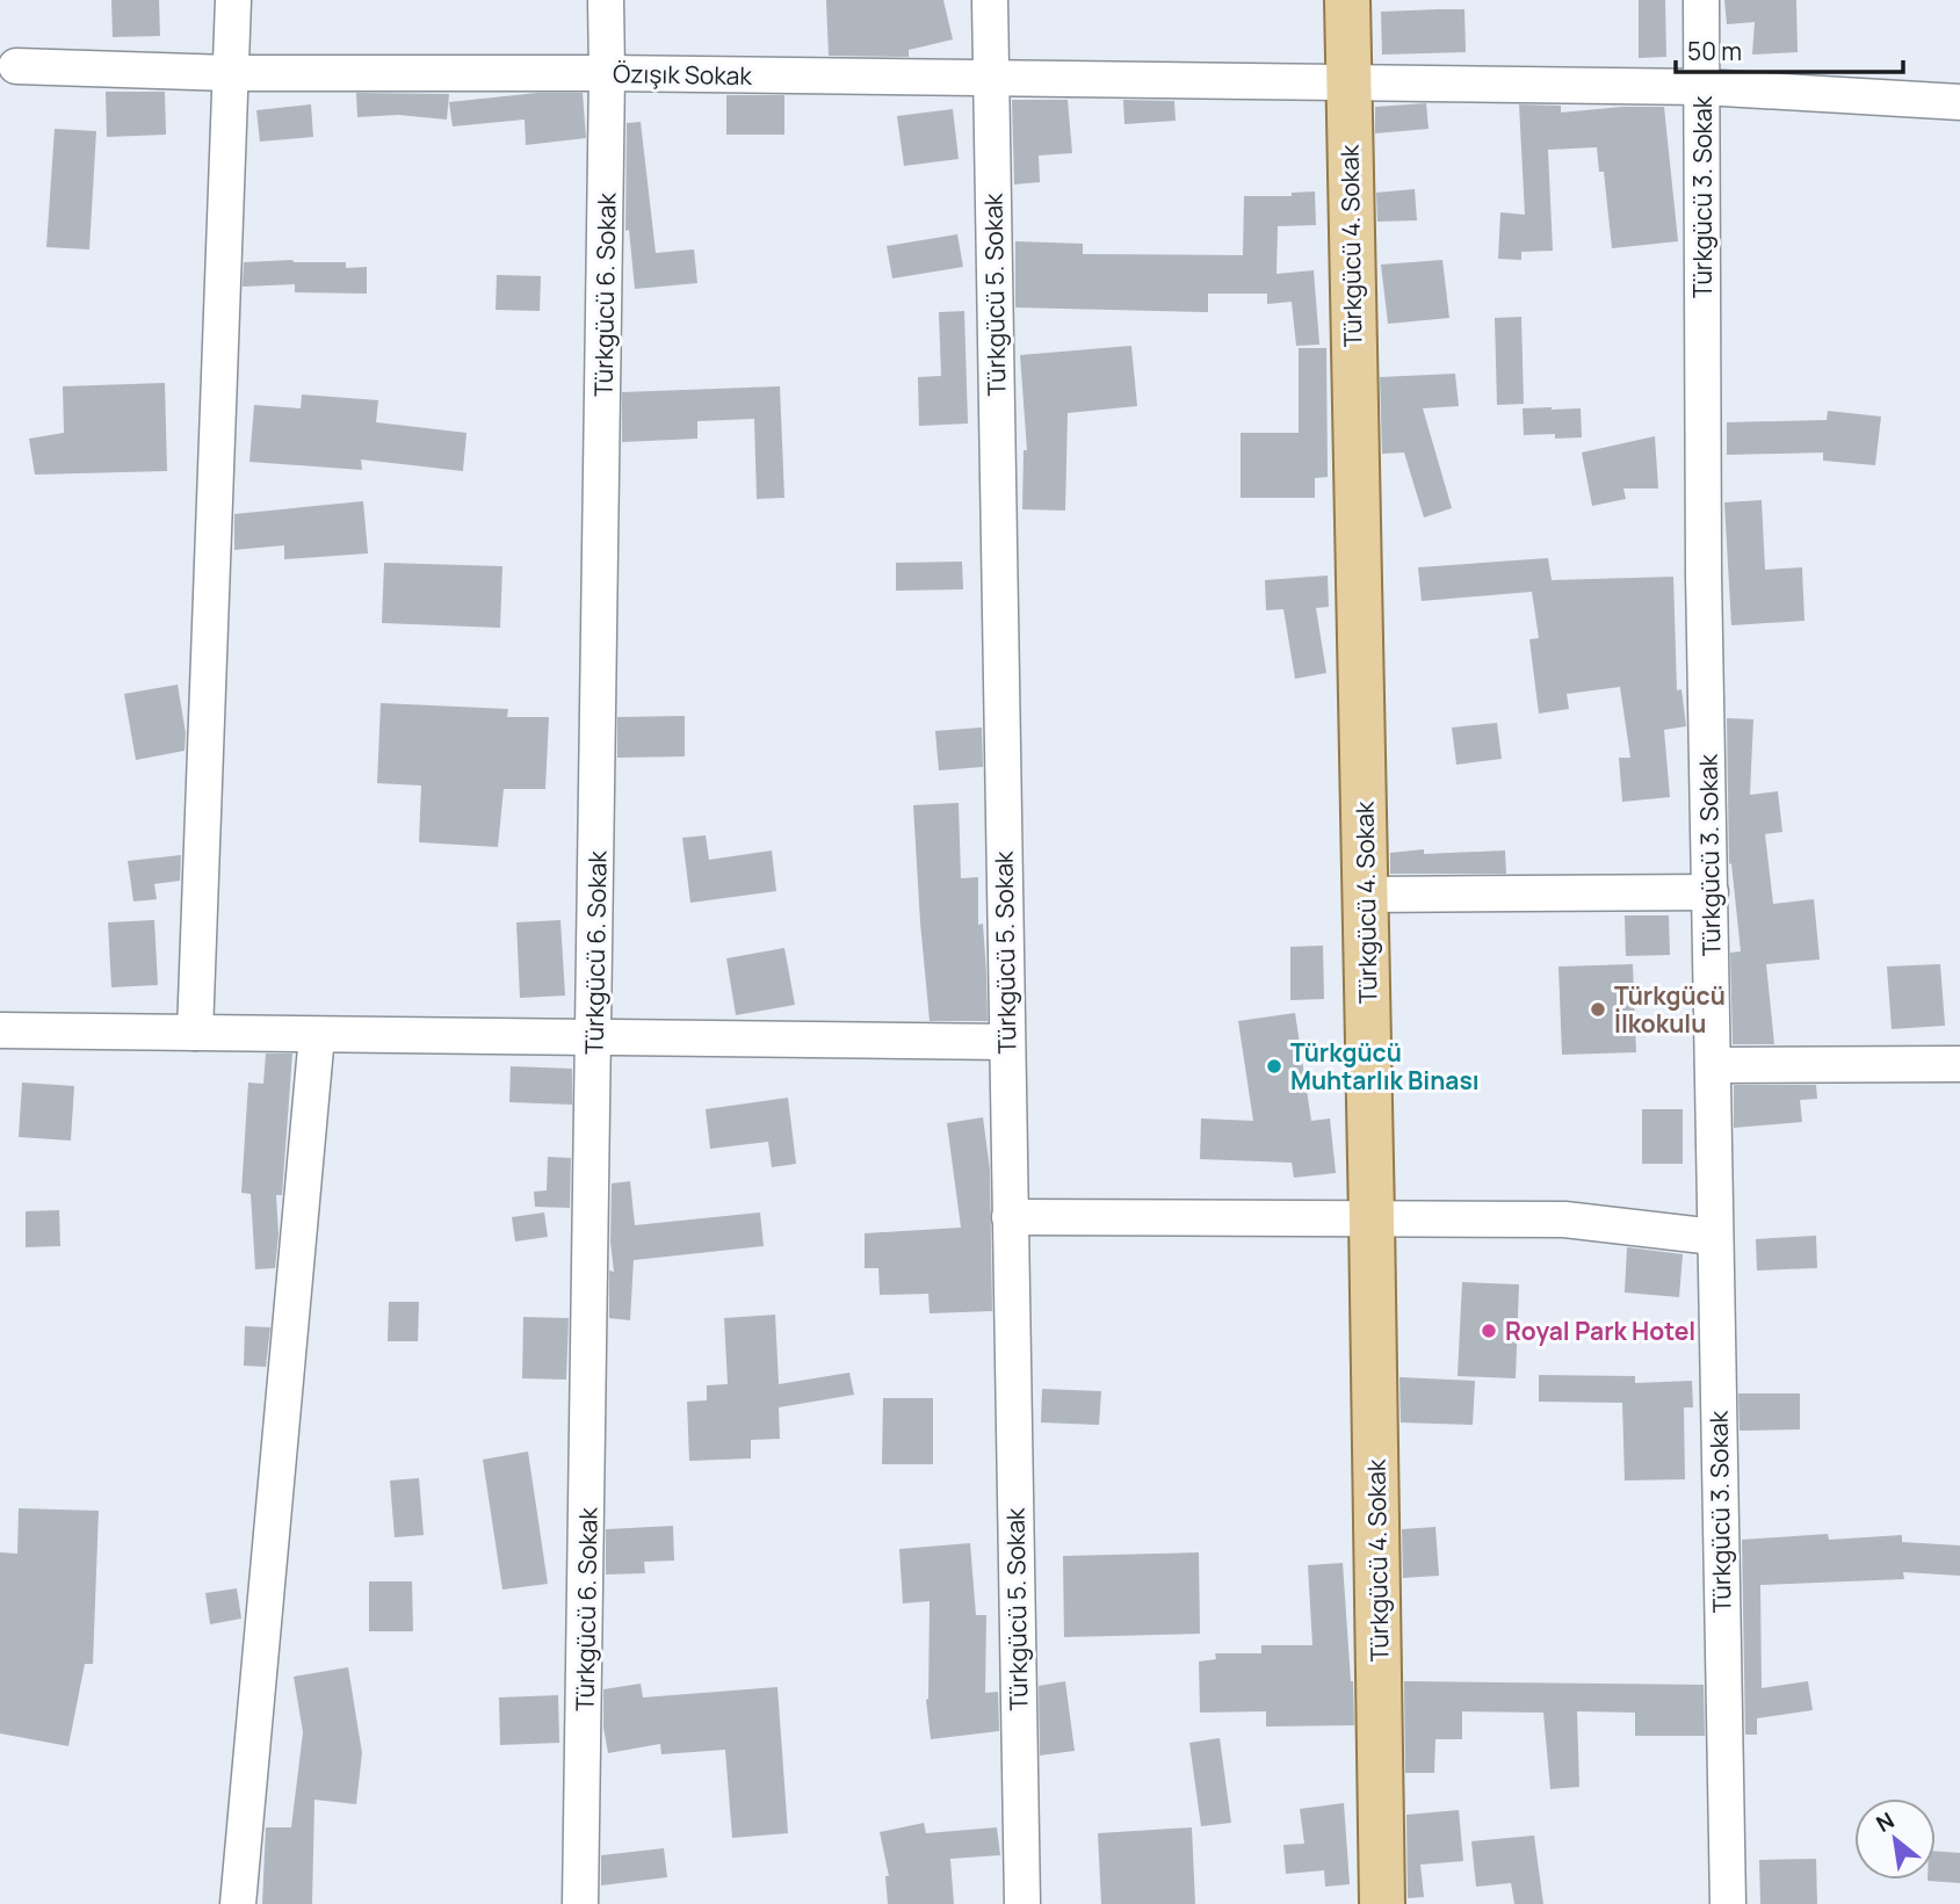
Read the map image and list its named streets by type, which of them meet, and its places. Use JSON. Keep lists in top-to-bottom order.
{
  "streets": {
    "main road": ["Türkgücü 4. Sokak"],
    "street": [
      "Özışık Sokak",
      "Türkgücü 3. Sokak",
      "Türkgücü 6. Sokak",
      "Türkgücü 5. Sokak"
    ]
  },
  "crossings": [
    ["Özışık Sokak", "Türkgücü 3. Sokak"],
    ["Özışık Sokak", "Türkgücü 4. Sokak"],
    ["Özışık Sokak", "Türkgücü 6. Sokak"],
    ["Özışık Sokak", "Türkgücü 5. Sokak"]
  ],
  "places": ["Türkgücü İlkokulu", "Türkgücü Muhtarlık Binası", "Royal Park Hotel"],
  "scale_bar": "50 m",
  "north": "top left"
}
